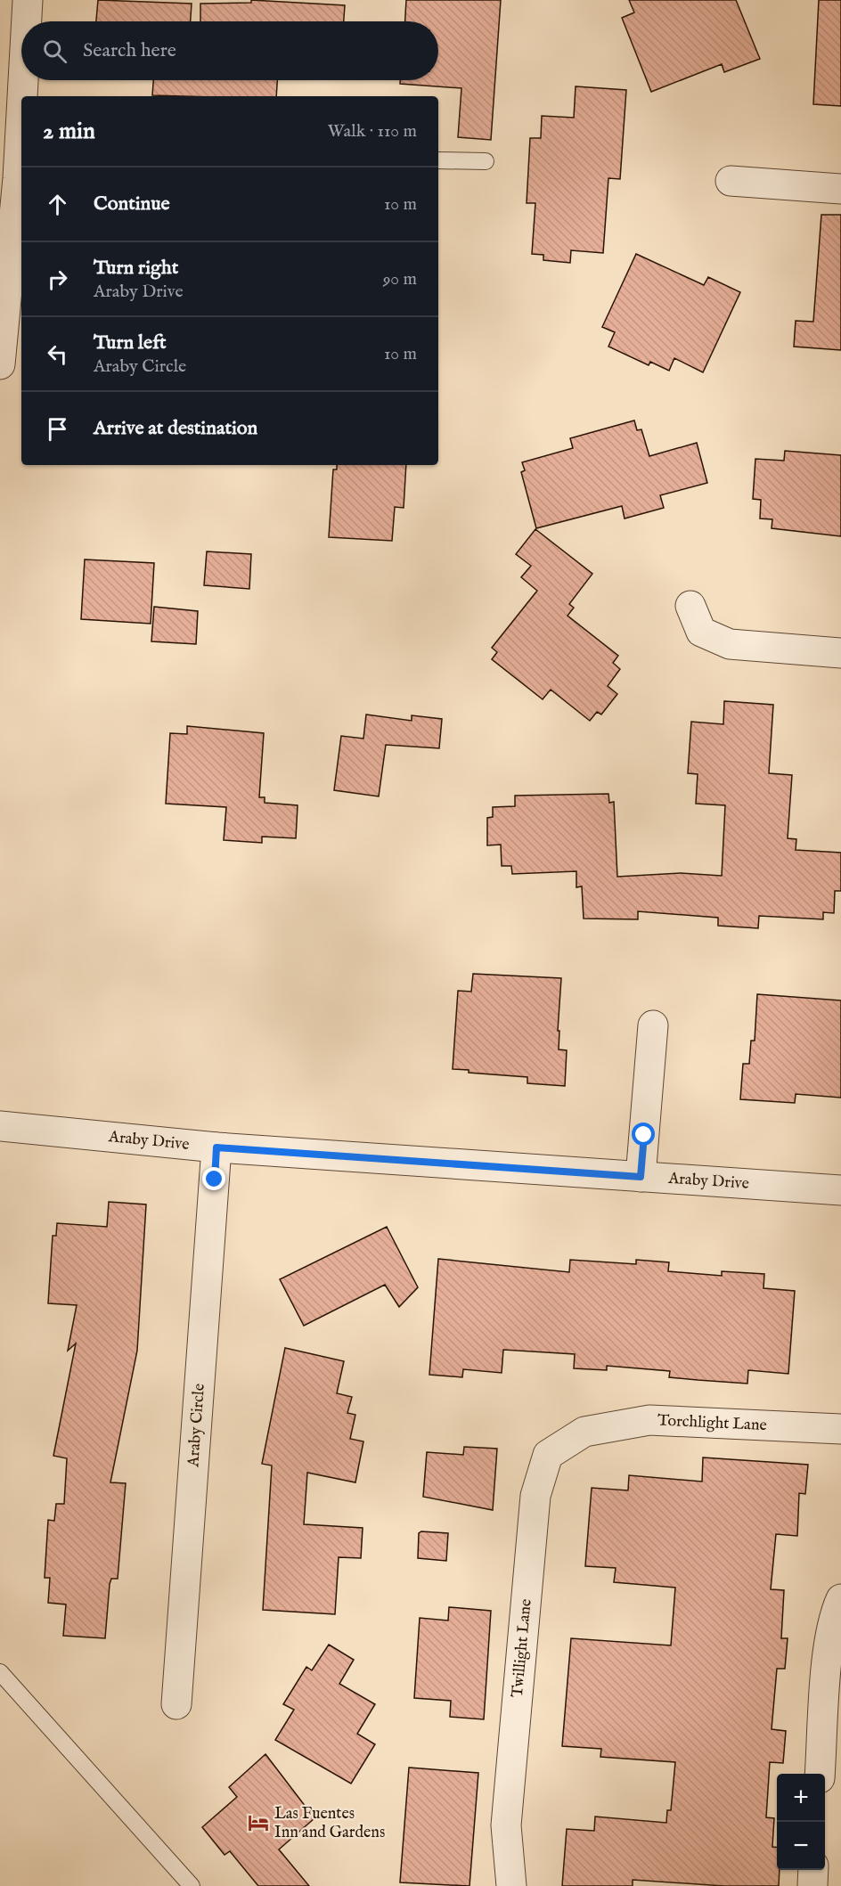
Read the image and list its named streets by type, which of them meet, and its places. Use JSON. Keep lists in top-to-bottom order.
{
  "streets": {
    "street": [
      "Araby Drive",
      "Torchlight Lane",
      "Araby Circle",
      "Twillight Lane"
    ]
  },
  "crossings": [
    ["Araby Drive", "Araby Circle"],
    ["Torchlight Lane", "Twillight Lane"]
  ],
  "places": {
    "hotel": ["Las Fuentes Inn and Gardens"]
  },
  "page": {
    "search": "Search here",
    "heading": ["2 min", "Walk · 110 m"],
    "list": [
      ["Continue", "10 m"],
      ["Turn right", "Araby Drive", "90 m"],
      ["Turn left", "Araby Circle", "10 m"],
      "Arrive at destination"
    ],
    "map_buttons": ["+", "−"]
  }
}
